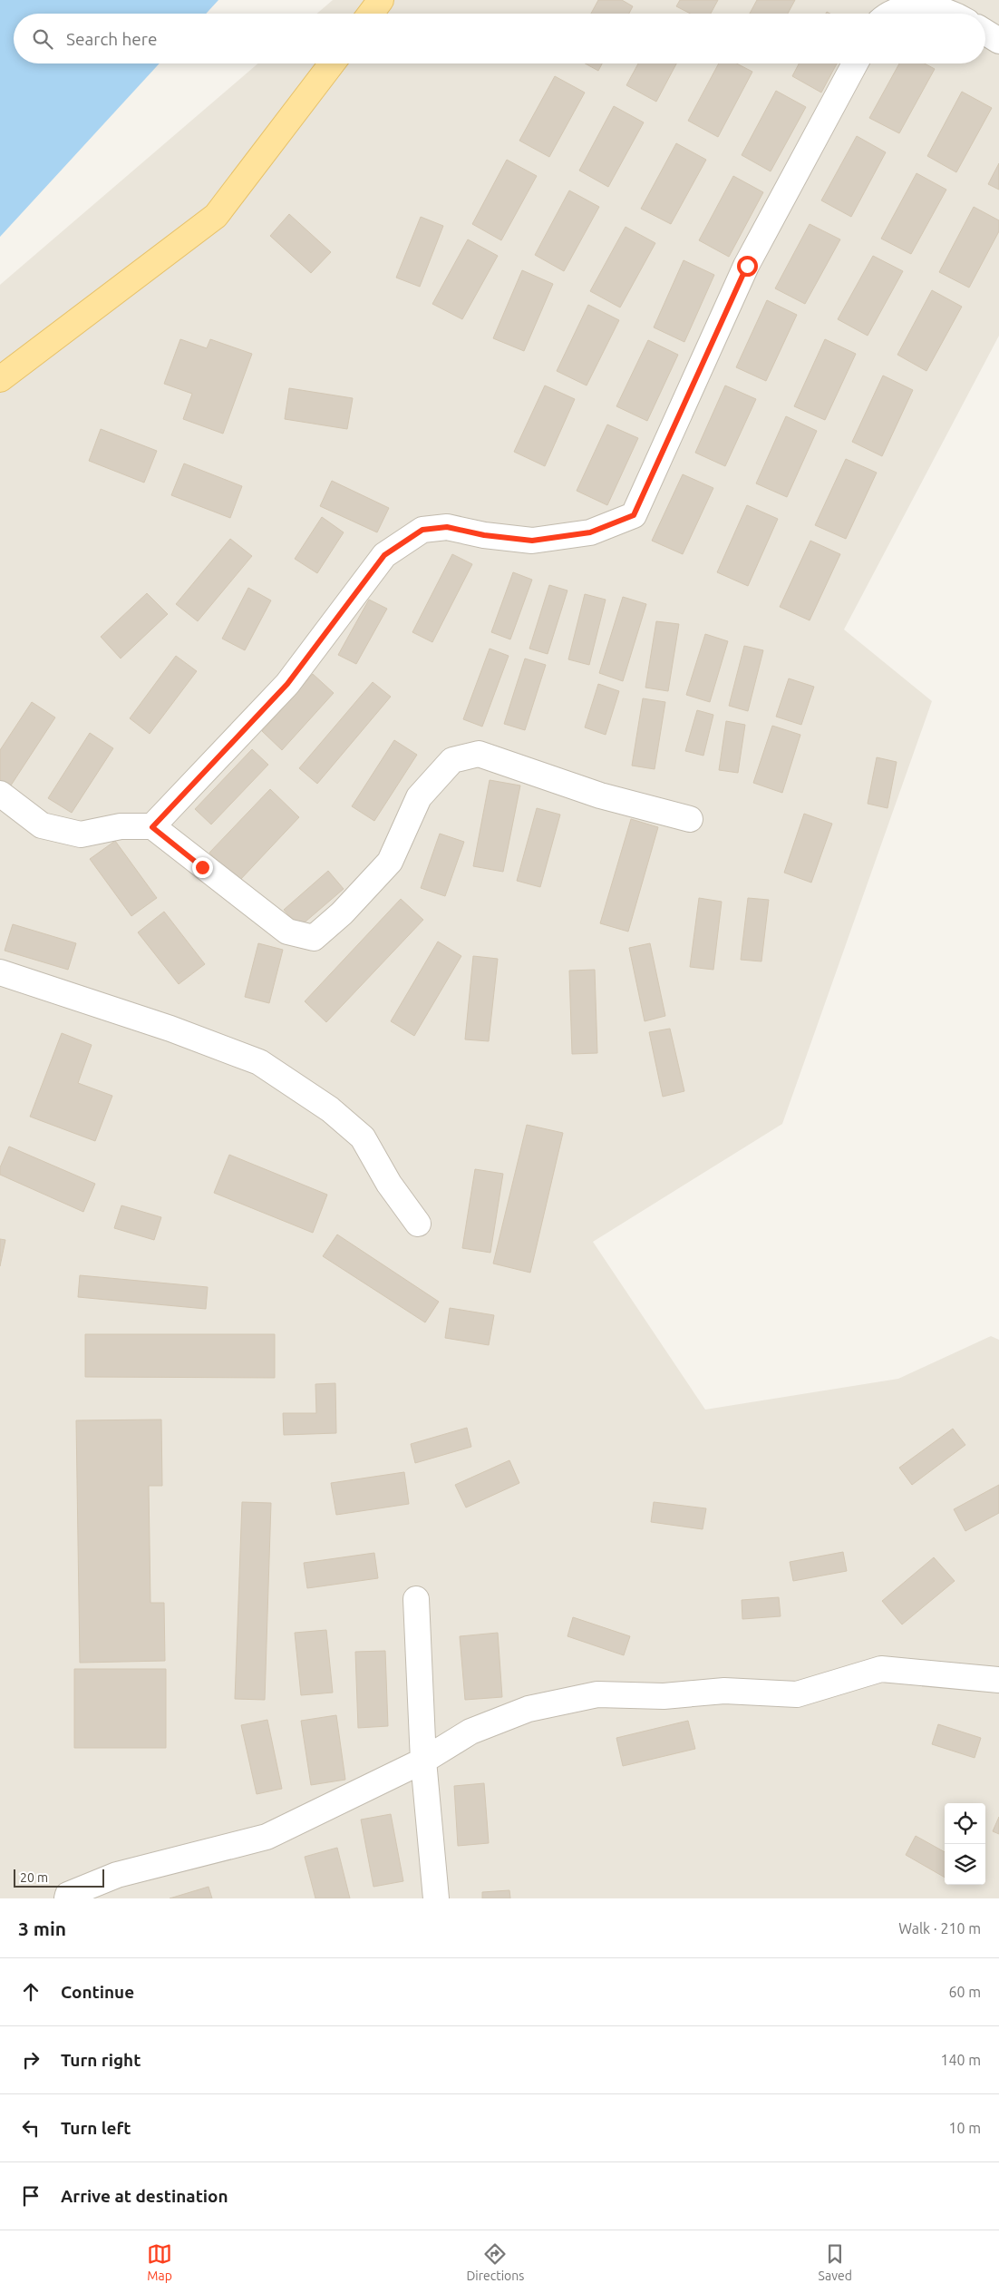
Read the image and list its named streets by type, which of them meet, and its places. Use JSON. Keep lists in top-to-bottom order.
{
  "scale_bar": "20 m",
  "page": {
    "search": "Search here",
    "scale": "20 m",
    "heading": ["3 min", "Walk · 210 m"],
    "list": [
      ["Continue", "60 m"],
      ["Turn right", "140 m"],
      ["Turn left", "10 m"],
      "Arrive at destination"
    ],
    "nav": ["Map", "Directions", "Saved"]
  }
}
